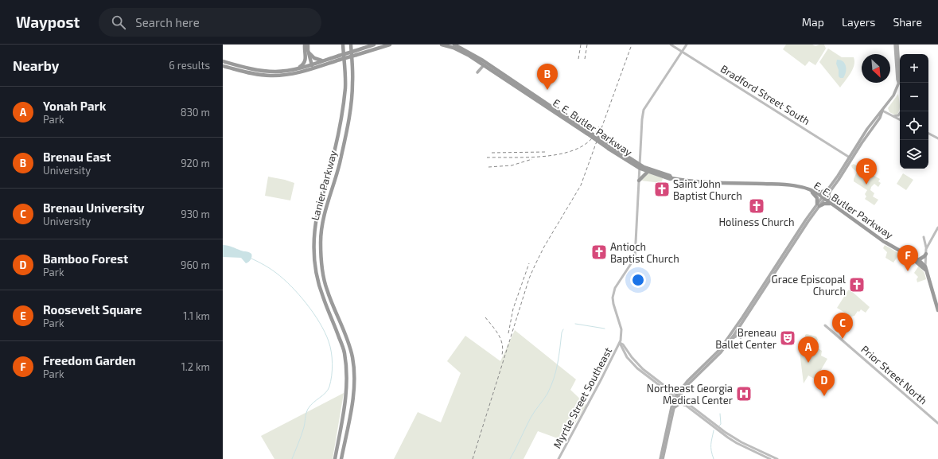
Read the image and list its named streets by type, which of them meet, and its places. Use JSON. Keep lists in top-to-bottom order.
{
  "streets": {
    "highway": ["E. E. Butler Parkway", "Lanier Parkway"],
    "main road": ["Bradford Street South", "Prior Street North", "Myrtle Street Southeast"]
  },
  "places": {
    "church": [
      "Saint John Baptist Church",
      "Holiness Church",
      "Antioch Baptist Church",
      "Grace Episcopal Church"
    ],
    "theatre": ["Breneau Ballet Center"],
    "hospital": ["Northeast Georgia Medical Center"]
  },
  "north": "bottom right",
  "page": {
    "header": "Waypost",
    "search": "Search here",
    "nav": ["Map", "Layers", "Share"],
    "heading": ["Nearby", "6 results"],
    "map_buttons": ["+", "−"],
    "pins": [
      "B",
      "E",
      "F",
      "C",
      "A",
      "D"
    ],
    "list": [
      {
        "mark": "A",
        "name": "Yonah Park",
        "note": "Park",
        "value": "830 m"
      },
      {
        "mark": "B",
        "name": "Brenau East",
        "note": "University",
        "value": "920 m"
      },
      {
        "mark": "C",
        "name": "Brenau University",
        "note": "University",
        "value": "930 m"
      },
      {
        "mark": "D",
        "name": "Bamboo Forest",
        "note": "Park",
        "value": "960 m"
      },
      {
        "mark": "E",
        "name": "Roosevelt Square",
        "note": "Park",
        "value": "1.1 km"
      },
      {
        "mark": "F",
        "name": "Freedom Garden",
        "note": "Park",
        "value": "1.2 km"
      }
    ]
  }
}
